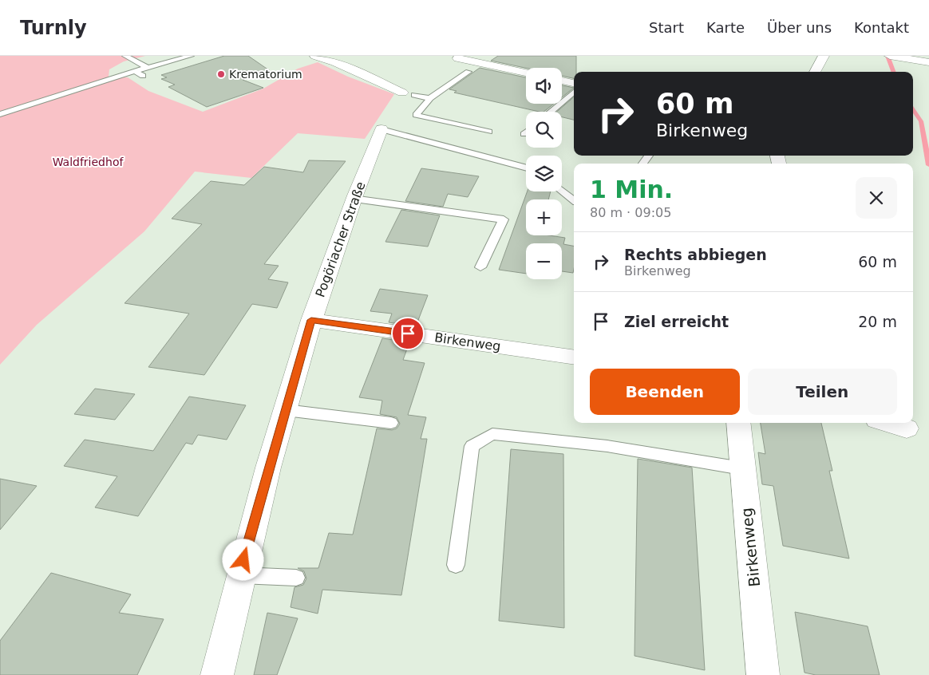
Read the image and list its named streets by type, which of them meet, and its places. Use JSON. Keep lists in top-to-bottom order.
{
  "streets": {
    "street": ["Pogöriacher Straße", "Birkenweg"]
  },
  "crossings": [
    ["Pogöriacher Straße", "Birkenweg"]
  ],
  "parks": ["Waldfriedhof"],
  "places": ["Krematorium"],
  "page": {
    "header": "Turnly",
    "nav": [
      "Start",
      "Karte",
      "Über uns",
      "Kontakt"
    ],
    "map_buttons": ["+", "−"],
    "turn": ["60 m", "Birkenweg"],
    "heading": ["1 Min.", "80 m · 09:05"],
    "list": [
      {
        "name": "Rechts abbiegen",
        "note": "Birkenweg",
        "value": "60 m"
      },
      {
        "name": "Ziel erreicht",
        "value": "20 m"
      }
    ],
    "buttons": ["Beenden", "Teilen"]
  }
}
